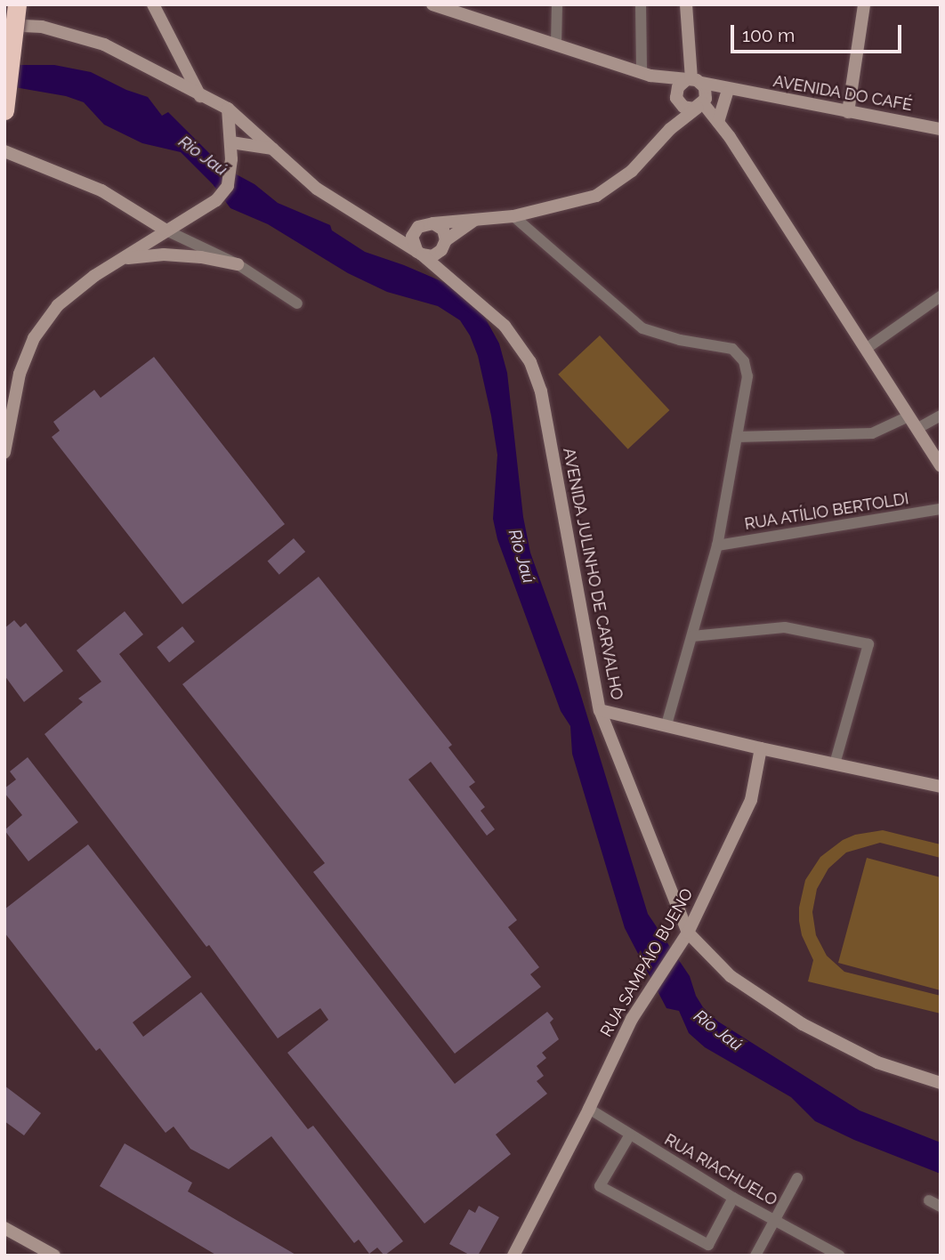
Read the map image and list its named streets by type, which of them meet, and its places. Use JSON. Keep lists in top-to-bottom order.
{
  "streets": {
    "street": [
      "AVENIDA DO CAFÉ",
      "RUA ATÍLIO BERTOLDI",
      "AVENIDA JULINHO DE CARVALHO",
      "RUA SAMPÁIO BUENO",
      "RUA RIACHUELO"
    ]
  },
  "crossings": [
    ["AVENIDA JULINHO DE CARVALHO", "RUA SAMPÁIO BUENO"],
    ["RUA SAMPÁIO BUENO", "RUA RIACHUELO"]
  ],
  "water": ["Rio Jaú"],
  "scale_bar": "100 m"
}
